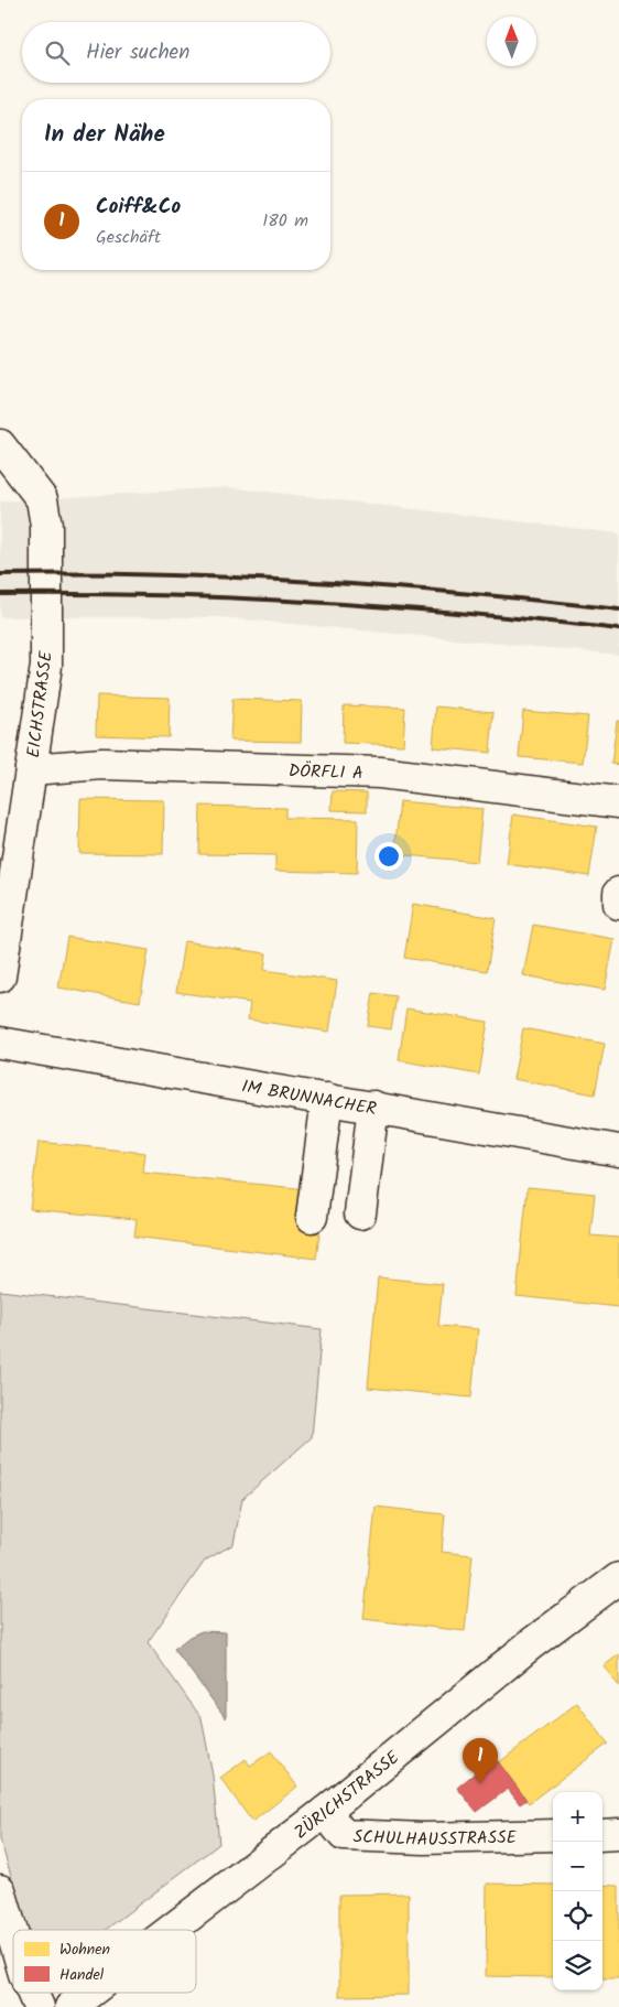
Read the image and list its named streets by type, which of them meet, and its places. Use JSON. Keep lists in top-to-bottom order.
{
  "streets": {
    "street": [
      "EICHSTRASSE",
      "DÖRFLI A",
      "IM BRUNNACHER",
      "ZÜRICHSTRASSE",
      "SCHULHAUSSTRASSE"
    ]
  },
  "crossings": [
    ["EICHSTRASSE", "DÖRFLI A"],
    ["ZÜRICHSTRASSE", "SCHULHAUSSTRASSE"]
  ],
  "legend": ["Wohnen", "Handel"],
  "north": "top",
  "page": {
    "search": "Hier suchen",
    "heading": "In der Nähe",
    "list": [
      {
        "mark": "1",
        "name": "Coiff&Co",
        "note": "Geschäft",
        "value": "180 m"
      }
    ],
    "pins": "1",
    "map_buttons": ["+", "−"]
  }
}
